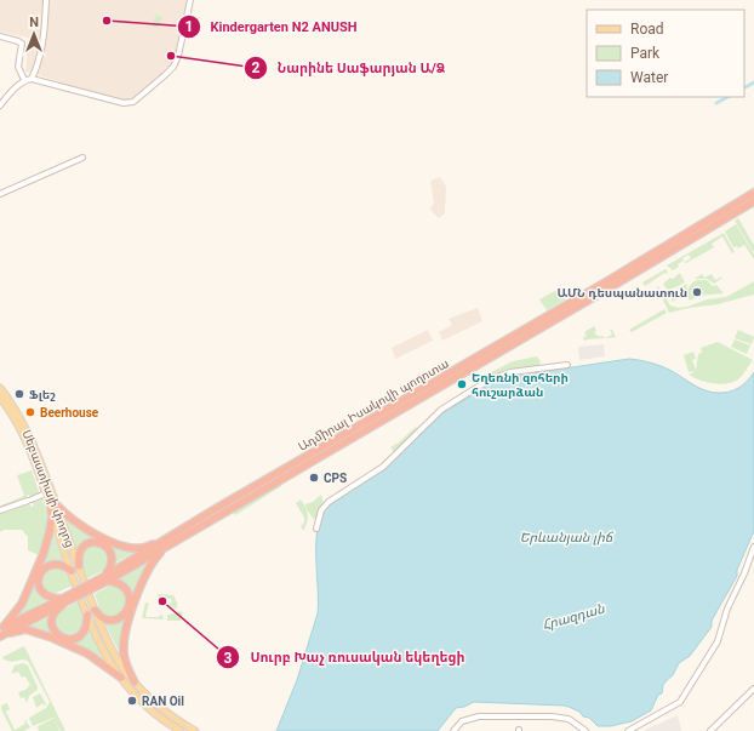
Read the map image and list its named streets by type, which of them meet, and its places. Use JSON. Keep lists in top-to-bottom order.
{
  "streets": {
    "highway": ["Ադմիրալ Իսակովի պողոտա"],
    "main road": ["Սեբաստիայի փողոց"]
  },
  "water": ["Երևանյան լիճ", "Հրազդան"],
  "places": [
    "Kindergarten N2 ANUSH",
    "Նարինե Սաֆարյան Ա/Ձ",
    "ԱՄՆ դեսպանատուն",
    "Եղեռնի զոհերի հուշարձան",
    "Ֆլեշ",
    "Beerhouse",
    "CPS",
    "Սուրբ Խաչ ռուսական եկեղեցի",
    "RAN Oil"
  ],
  "legend": ["Road", "Park", "Water"],
  "north": "top"
}
